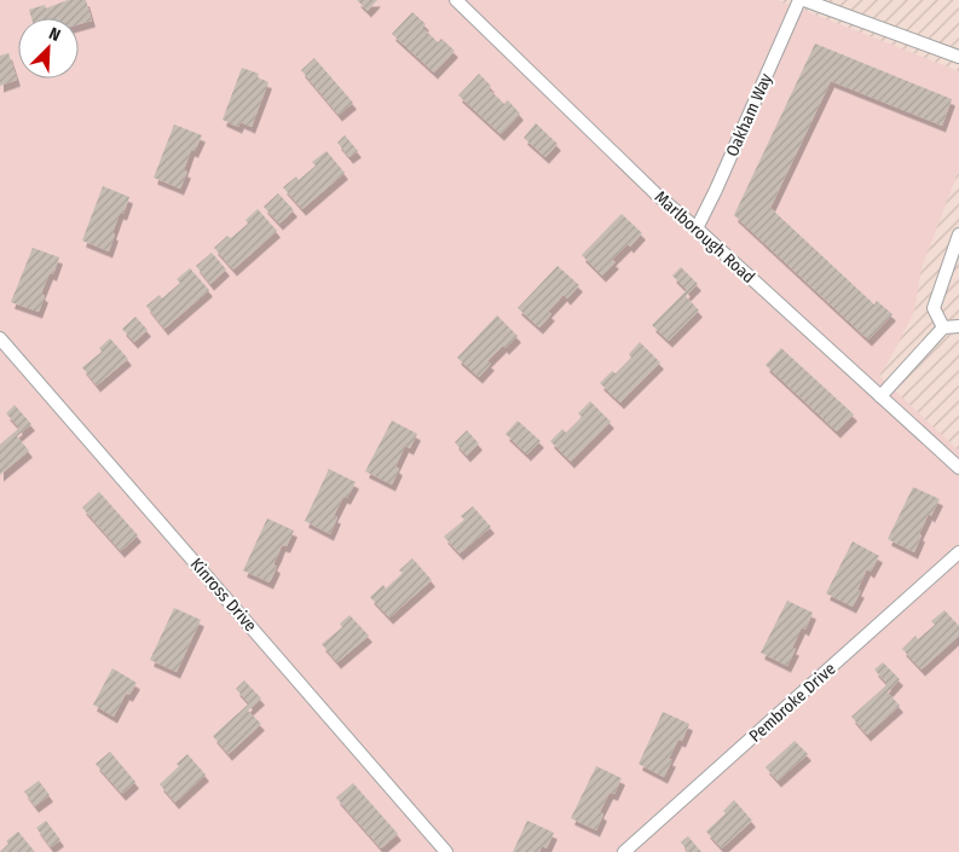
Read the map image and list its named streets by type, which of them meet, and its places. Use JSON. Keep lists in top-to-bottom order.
{
  "streets": {
    "lane": [
      "Oakham Way",
      "Marlborough Road",
      "Kinross Drive",
      "Pembroke Drive"
    ]
  },
  "crossings": [
    ["Oakham Way", "Marlborough Road"]
  ],
  "north": "top right"
}
